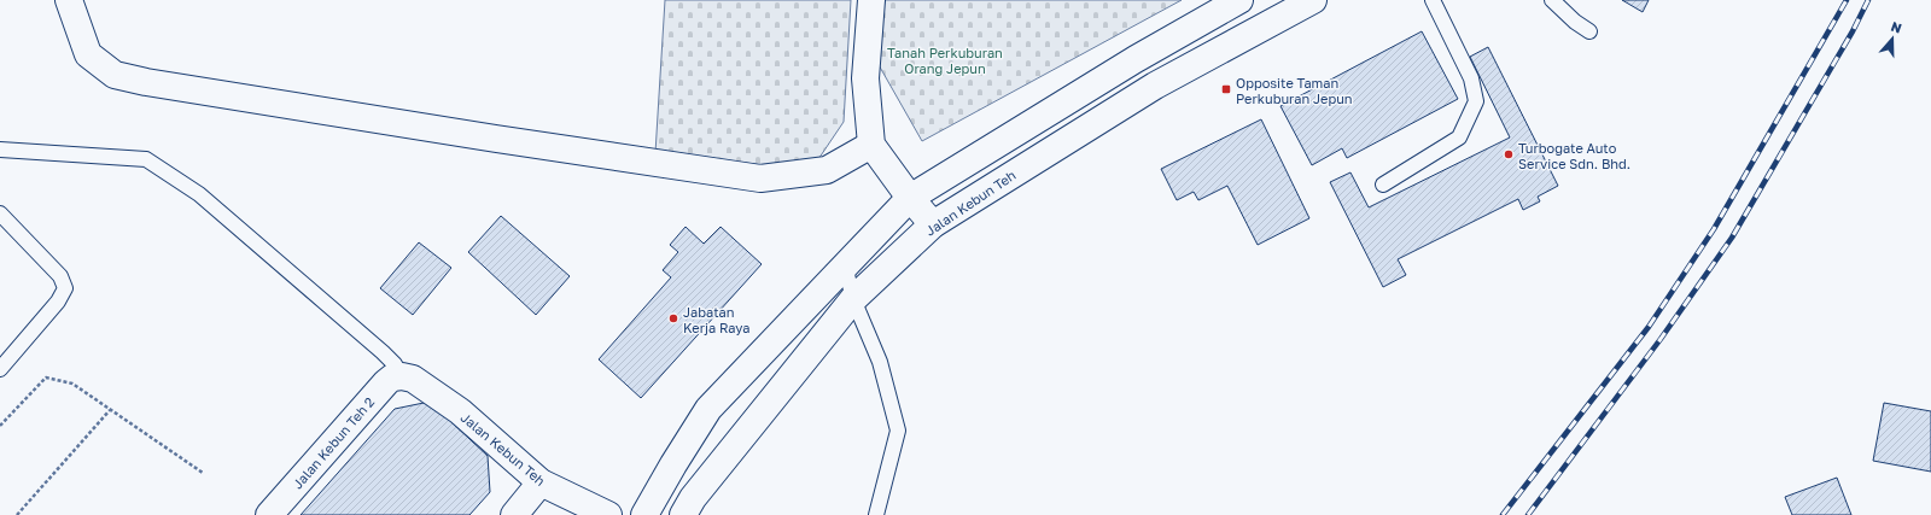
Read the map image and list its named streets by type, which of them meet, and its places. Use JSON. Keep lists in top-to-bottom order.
{
  "streets": {
    "main road": ["Jalan Kebun Teh", "Jalan Kebun Teh 2"]
  },
  "crossings": [
    ["Jalan Kebun Teh", "Jalan Kebun Teh 2"]
  ],
  "parks": ["Tanah Perkuburan Orang Jepun"],
  "places": {
    "transit": ["Opposite Taman Perkuburan Jepun"],
    "other": ["Turbogate Auto Service Sdn. Bhd.", "Jabatan Kerja Raya"]
  },
  "north": "top"
}
